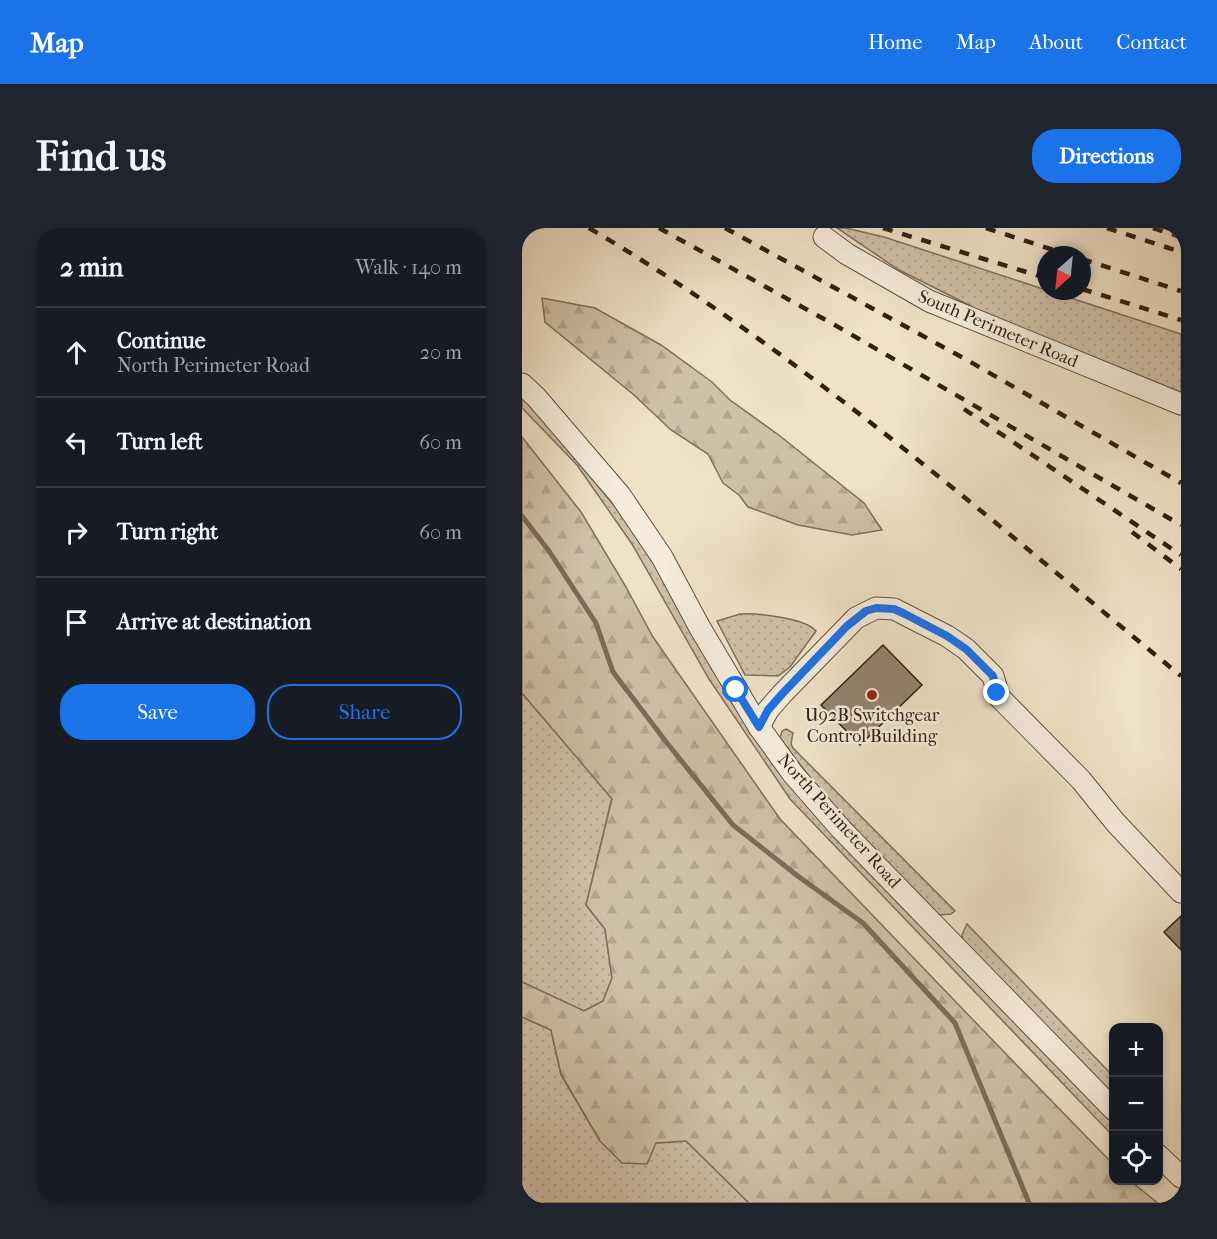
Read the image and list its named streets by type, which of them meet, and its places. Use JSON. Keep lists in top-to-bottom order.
{
  "streets": {
    "lane": ["South Perimeter Road", "North Perimeter Road"]
  },
  "places": ["U92B Switchgear Control Building"],
  "north": "bottom left",
  "page": {
    "header": "Map",
    "nav": [
      "Home",
      "Map",
      "About",
      "Contact"
    ],
    "buttons": [
      "Directions",
      ["Save", "Share"]
    ],
    "title": "Find us",
    "heading": ["2 min", "Walk · 140 m"],
    "list": [
      ["Continue", "North Perimeter Road", "20 m"],
      ["Turn left", "60 m"],
      ["Turn right", "60 m"],
      "Arrive at destination"
    ],
    "map_buttons": ["+", "−"]
  }
}
